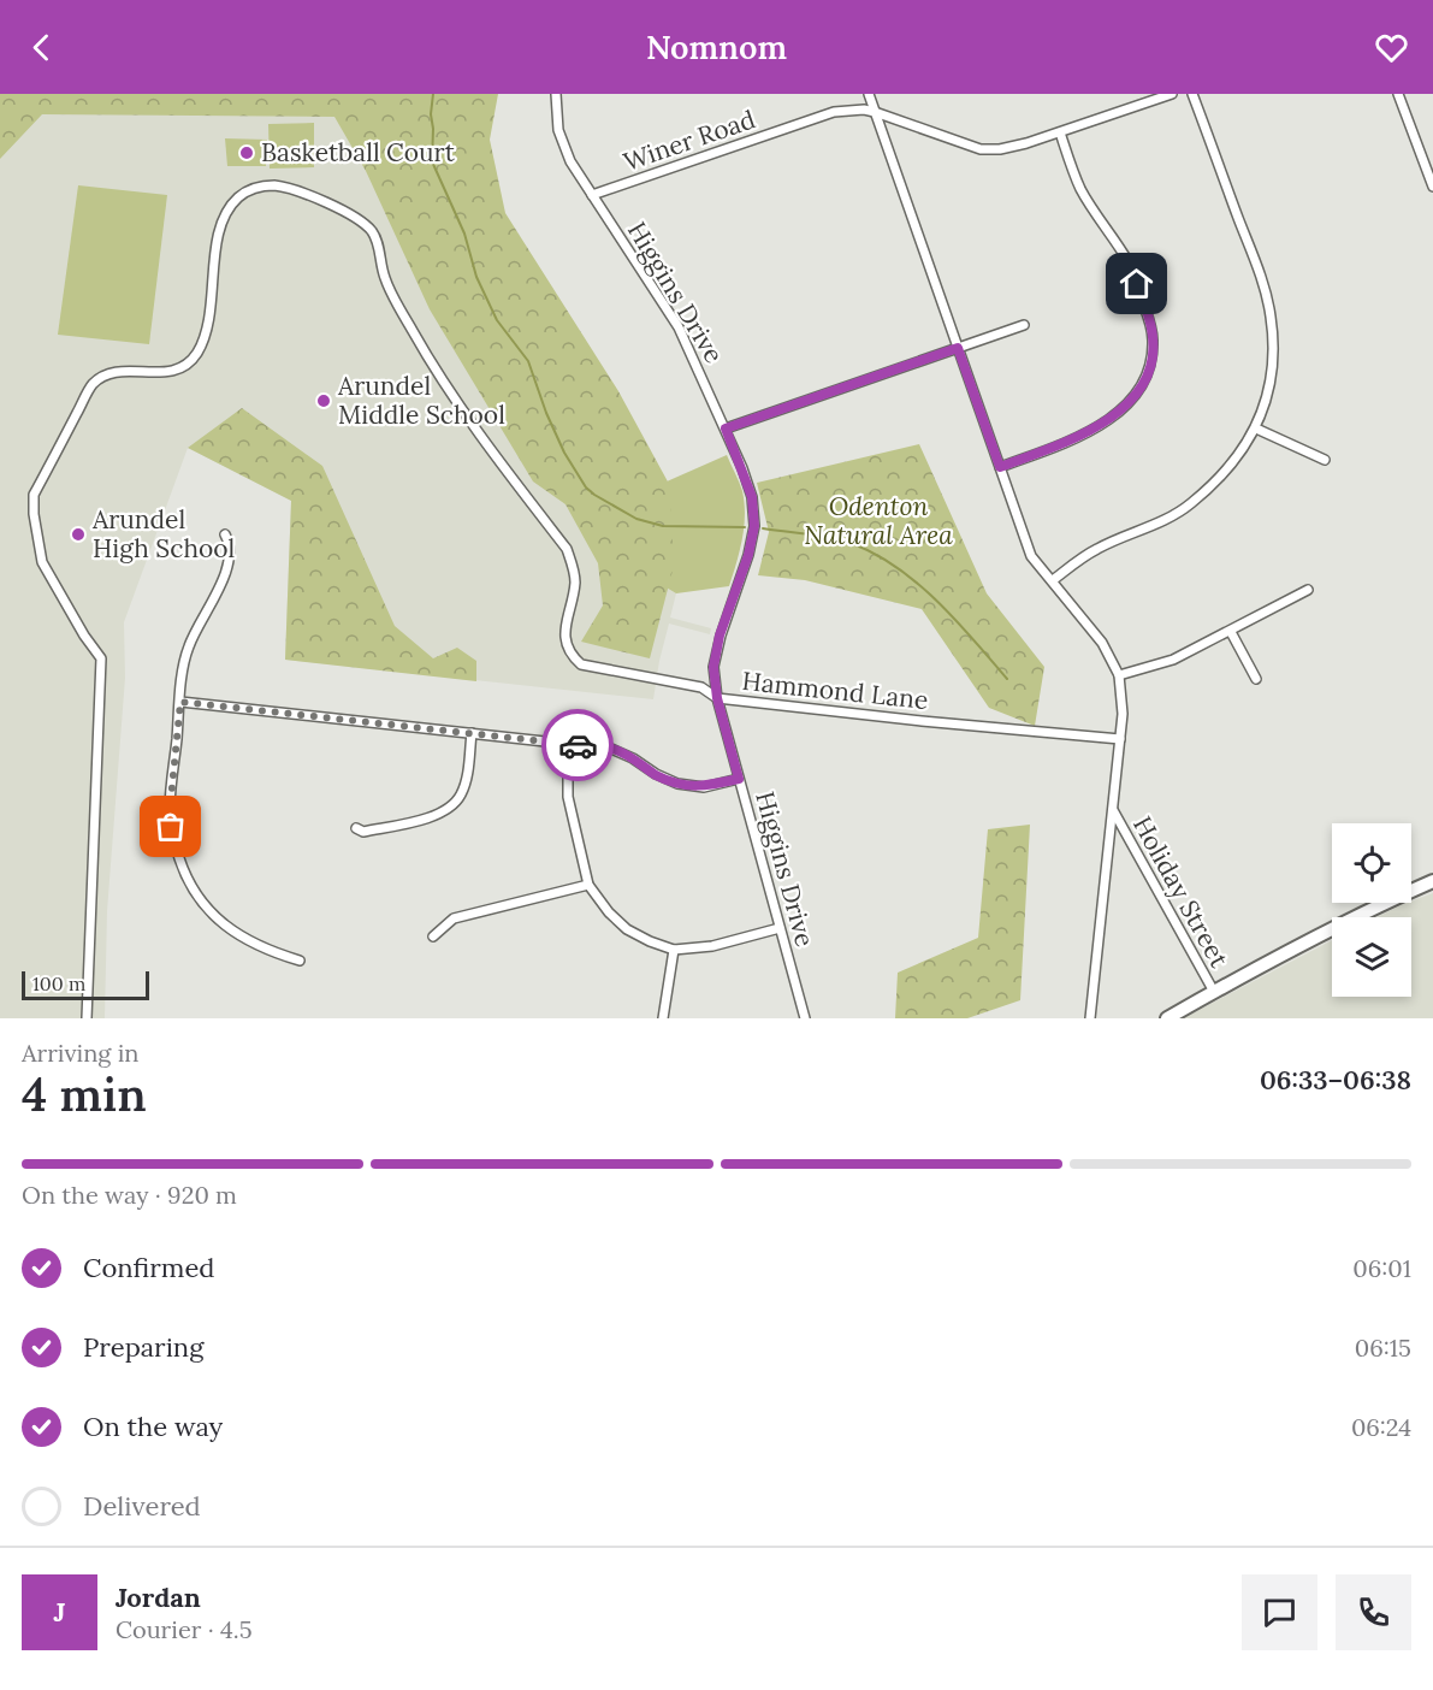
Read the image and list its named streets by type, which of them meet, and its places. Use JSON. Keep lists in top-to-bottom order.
{
  "streets": {
    "street": [
      "Winer Road",
      "Higgins Drive",
      "Hammond Lane",
      "Holiday Street"
    ]
  },
  "crossings": [
    ["Winer Road", "Higgins Drive"],
    ["Higgins Drive", "Hammond Lane"]
  ],
  "parks": ["Odenton Natural Area"],
  "places": ["Basketball Court", "Arundel Middle School", "Arundel High School"],
  "scale_bar": "100 m",
  "page": {
    "header": "Nomnom",
    "scale": "100 m",
    "heading": ["4 min", "Arriving in", "06:33–06:38"],
    "panel": ["Jordan", "Courier · 4.5"],
    "bar": "On the way · 920 m",
    "list": [
      ["Confirmed", "06:01"],
      ["Preparing", "06:15"],
      ["On the way", "06:24"],
      "Delivered"
    ],
    "round": "J"
  }
}
